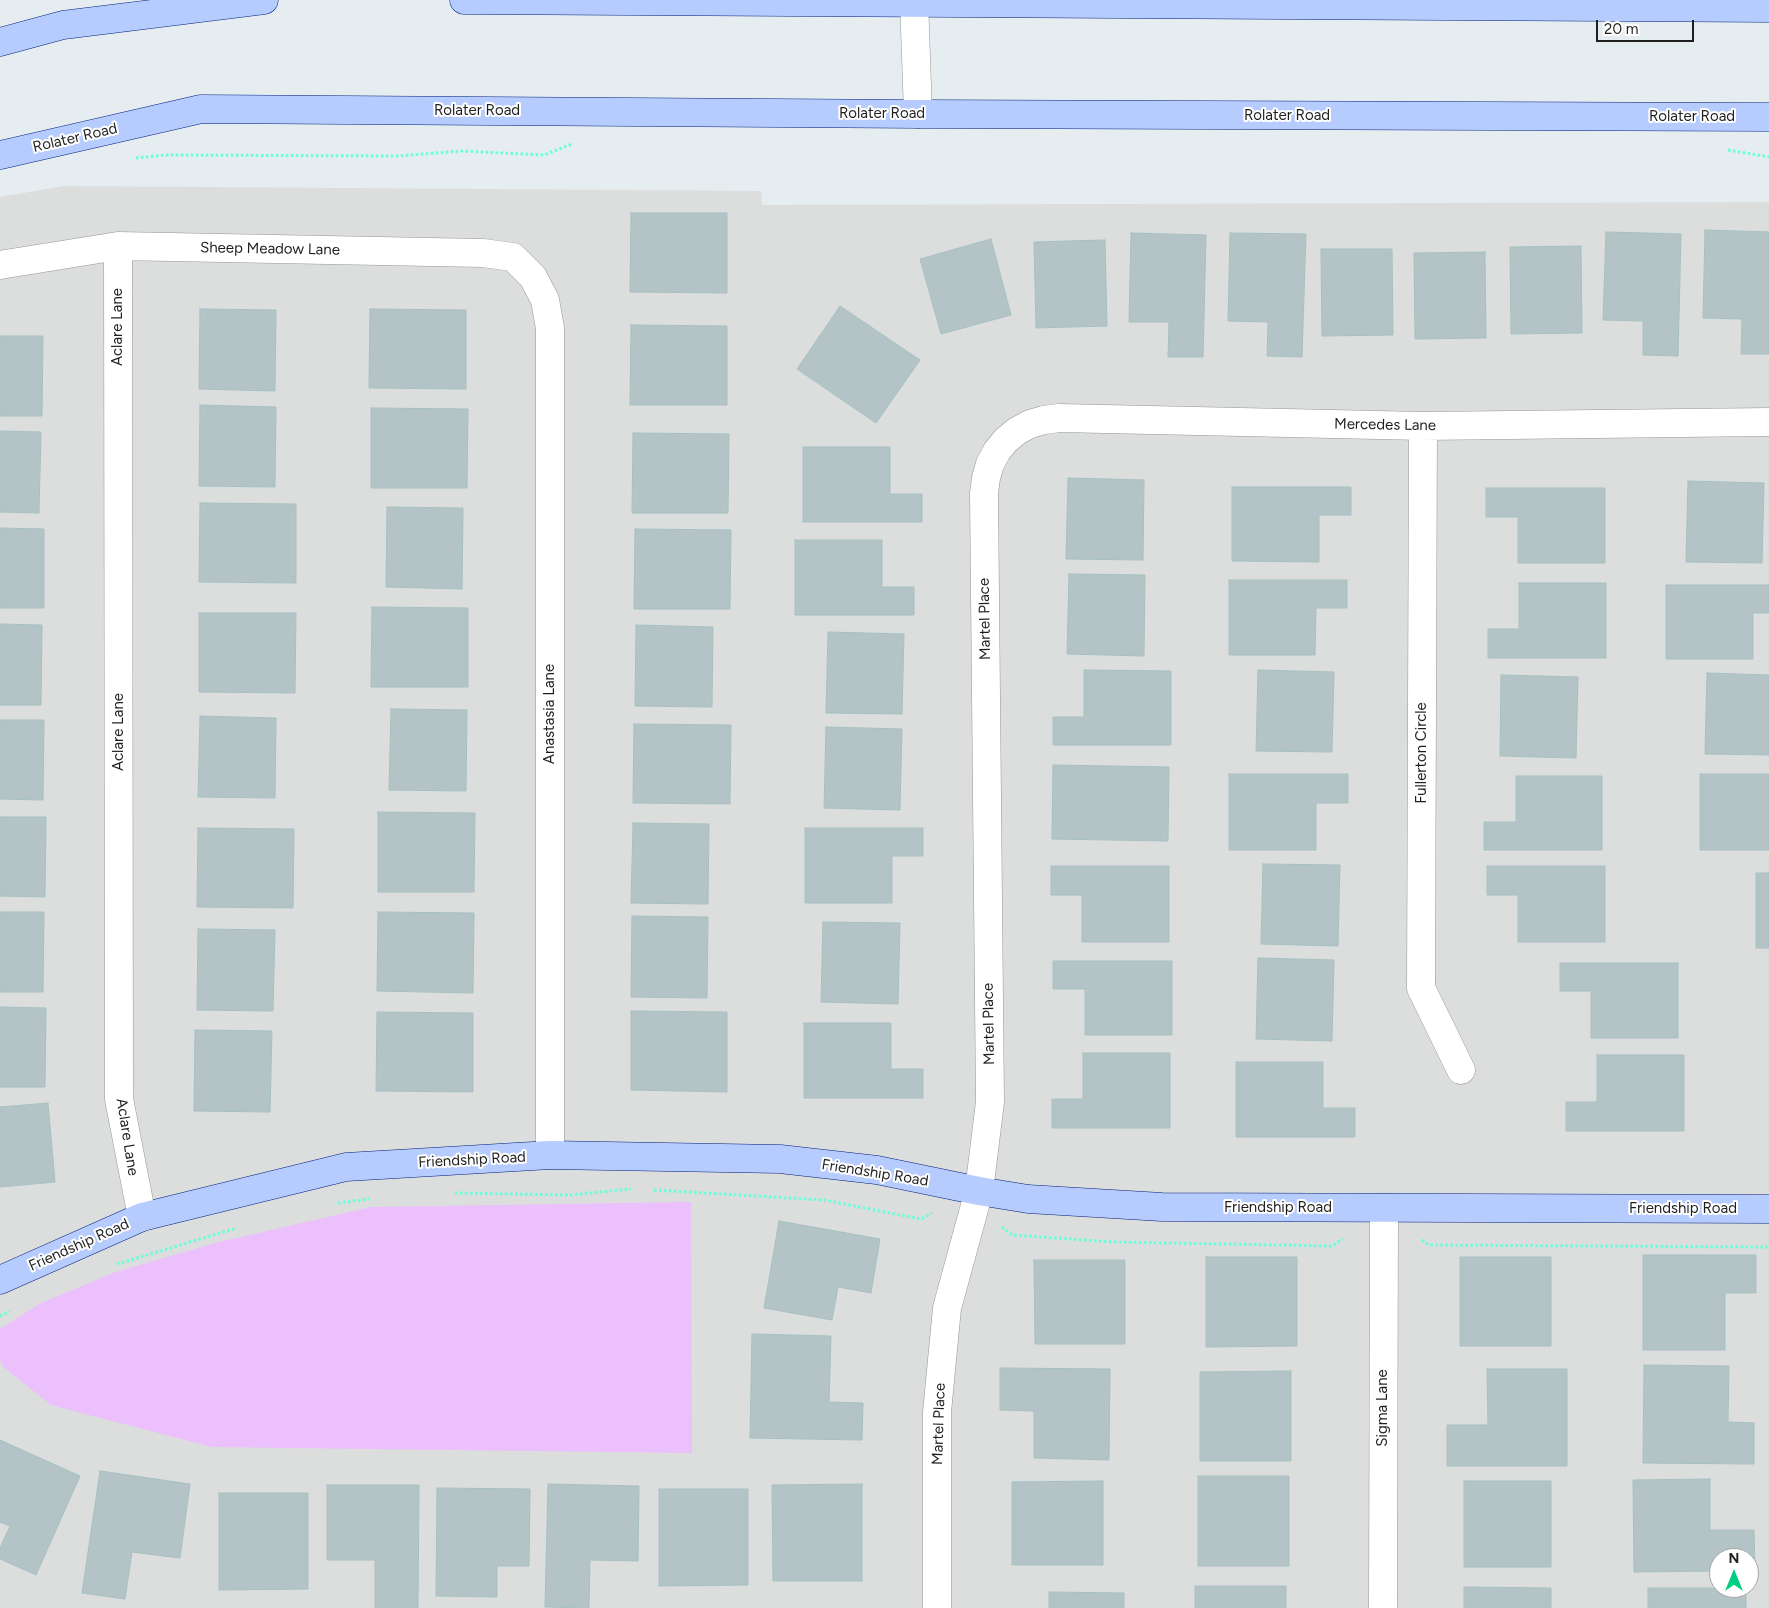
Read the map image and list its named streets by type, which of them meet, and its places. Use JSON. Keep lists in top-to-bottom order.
{
  "streets": {
    "main road": ["Rolater Road", "Friendship Road"],
    "street": [
      "Sheep Meadow Lane",
      "Aclare Lane",
      "Mercedes Lane",
      "Martel Place",
      "Anastasia Lane",
      "Fullerton Circle",
      "Sigma Lane"
    ]
  },
  "crossings": [
    ["Sheep Meadow Lane", "Aclare Lane"],
    ["Sheep Meadow Lane", "Anastasia Lane"],
    ["Aclare Lane", "Friendship Road"],
    ["Mercedes Lane", "Martel Place"],
    ["Mercedes Lane", "Fullerton Circle"],
    ["Martel Place", "Friendship Road"],
    ["Anastasia Lane", "Friendship Road"],
    ["Friendship Road", "Sigma Lane"]
  ],
  "scale_bar": "20 m",
  "north": "top"
}
